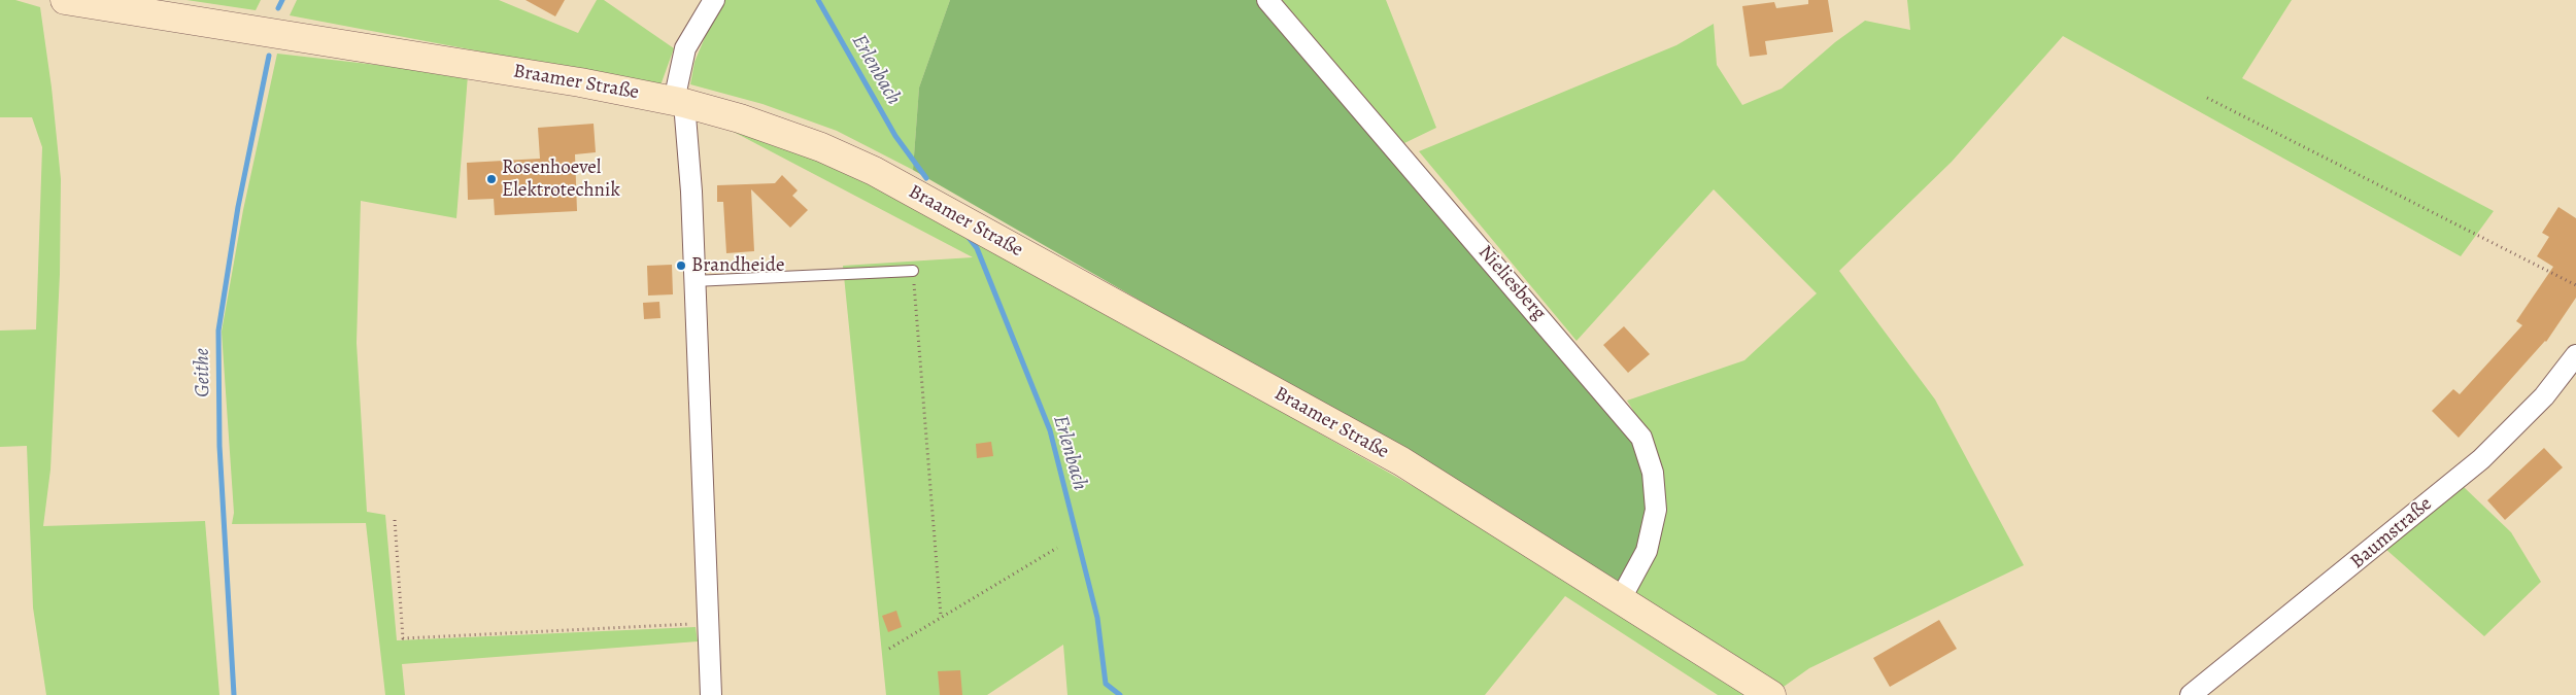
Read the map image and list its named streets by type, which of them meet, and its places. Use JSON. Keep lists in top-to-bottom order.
{
  "streets": {
    "street": ["Braamer Straße", "Nieliesberg", "Baumstraße"]
  },
  "crossings": [
    ["Braamer Straße", "Nieliesberg"]
  ],
  "water": ["Erlenbach", "Geithe"],
  "places": ["Rosenhoevel Elektrotechnik", "Brandheide"]
}
